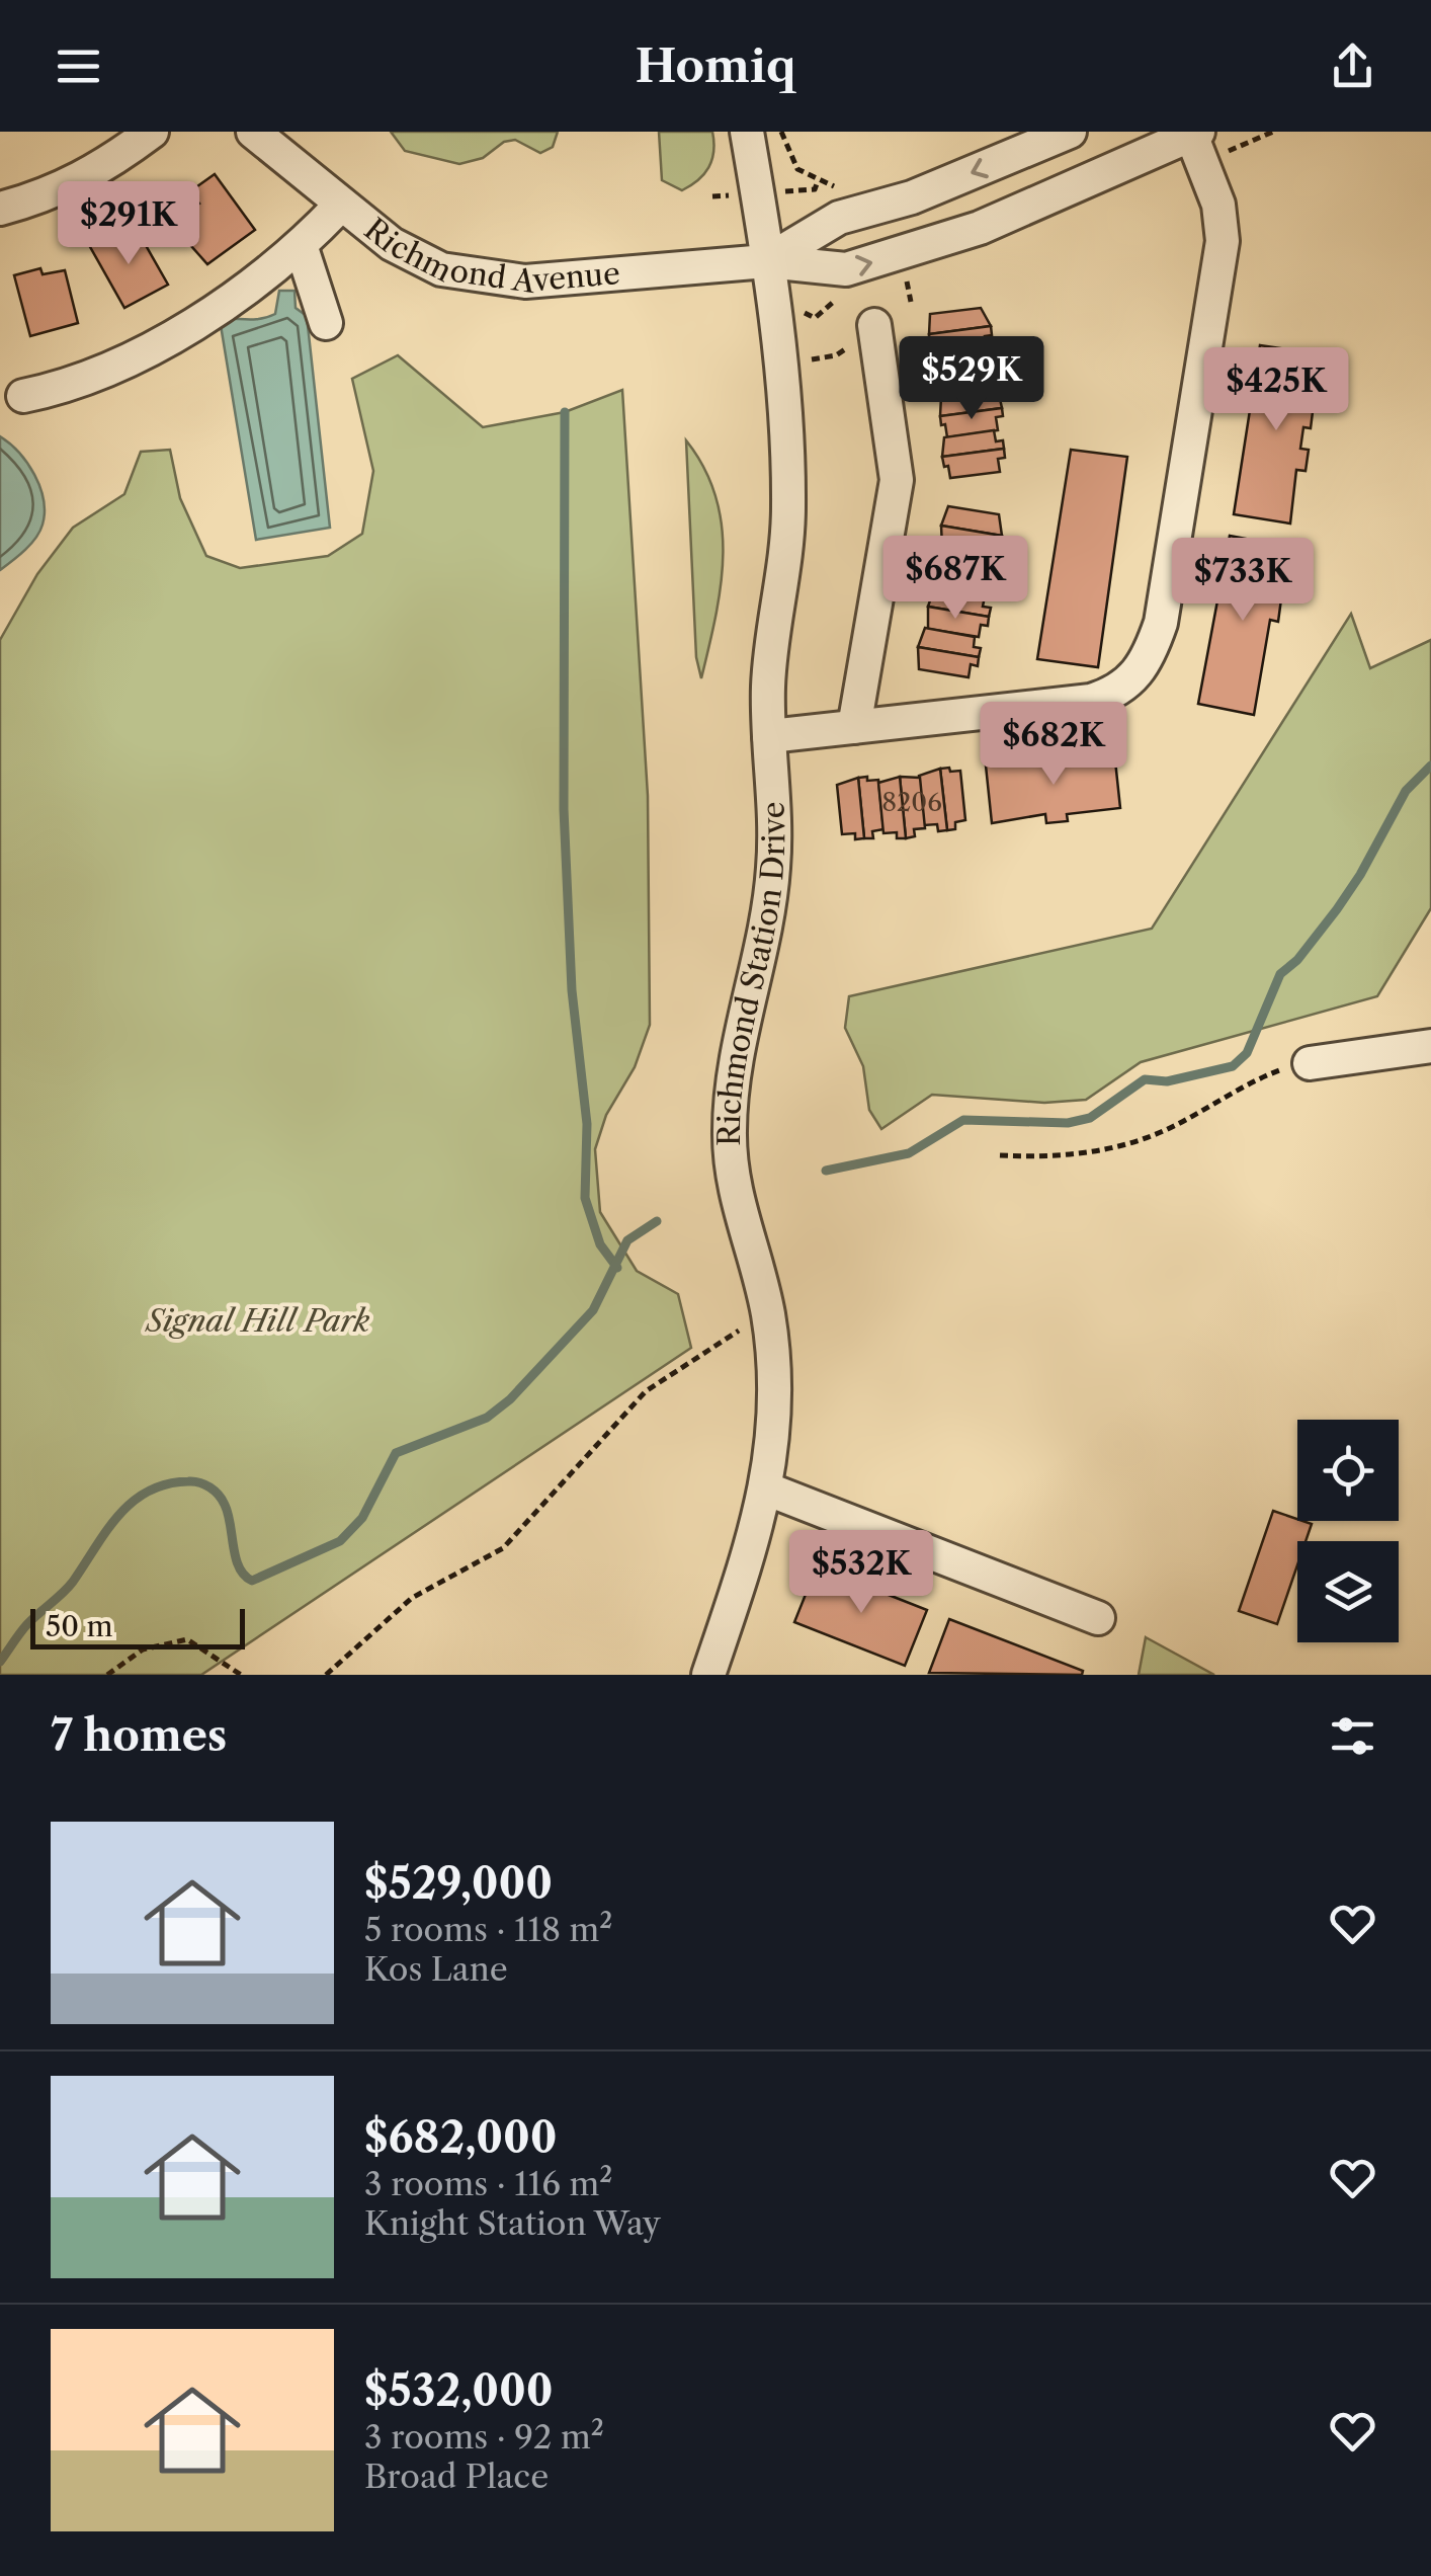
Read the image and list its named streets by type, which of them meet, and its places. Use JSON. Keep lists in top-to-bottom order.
{
  "streets": {
    "street": ["Richmond Avenue", "Richmond Station Drive"]
  },
  "crossings": [
    ["Richmond Avenue", "Richmond Station Drive"]
  ],
  "parks": ["Signal Hill Park"],
  "house_numbers": ["8206"],
  "scale_bar": "50 m",
  "page": {
    "header": "Homiq",
    "price": [
      "$291K",
      "$529K",
      "$425K",
      "$687K",
      "$733K",
      "$682K",
      "$532K"
    ],
    "scale": "50 m",
    "heading": "7 homes",
    "list": [
      {
        "name": "$529,000",
        "note": "5 rooms · 118 m² · Kos Lane"
      },
      {
        "name": "$682,000",
        "note": "3 rooms · 116 m² · Knight Station Way"
      },
      {
        "name": "$532,000",
        "note": "3 rooms · 92 m² · Broad Place"
      }
    ]
  }
}
